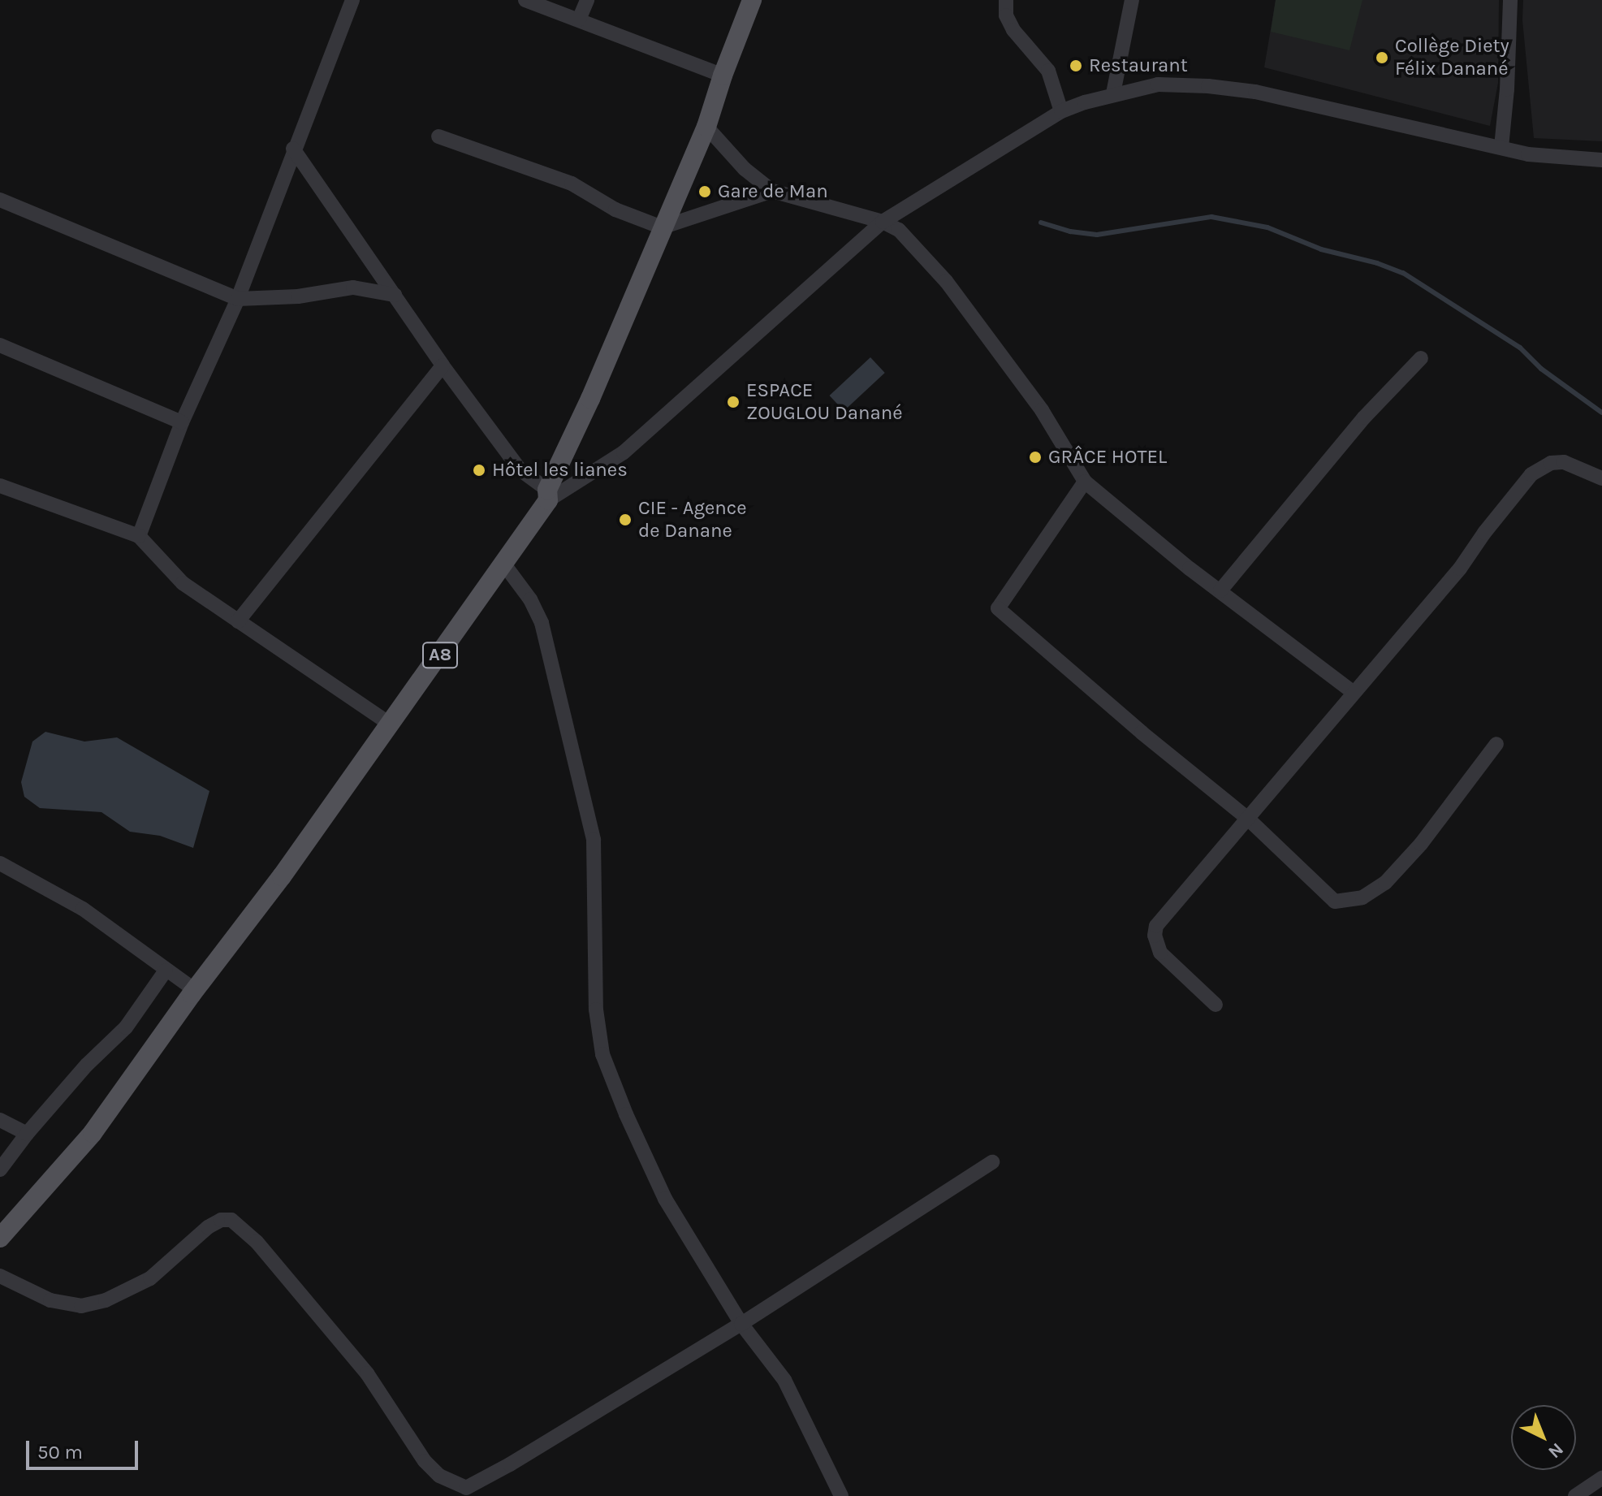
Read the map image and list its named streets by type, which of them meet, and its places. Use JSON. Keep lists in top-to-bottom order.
{
  "streets": {
    "main road": ["A8"]
  },
  "places": [
    "Collège Diety Félix Danané",
    "Restaurant",
    "Gare de Man",
    "ESPACE ZOUGLOU Danané",
    "GRÂCE HOTEL",
    "Hôtel les lianes",
    "CIE - Agence de Danane"
  ],
  "scale_bar": "50 m",
  "north": "bottom right"
}
